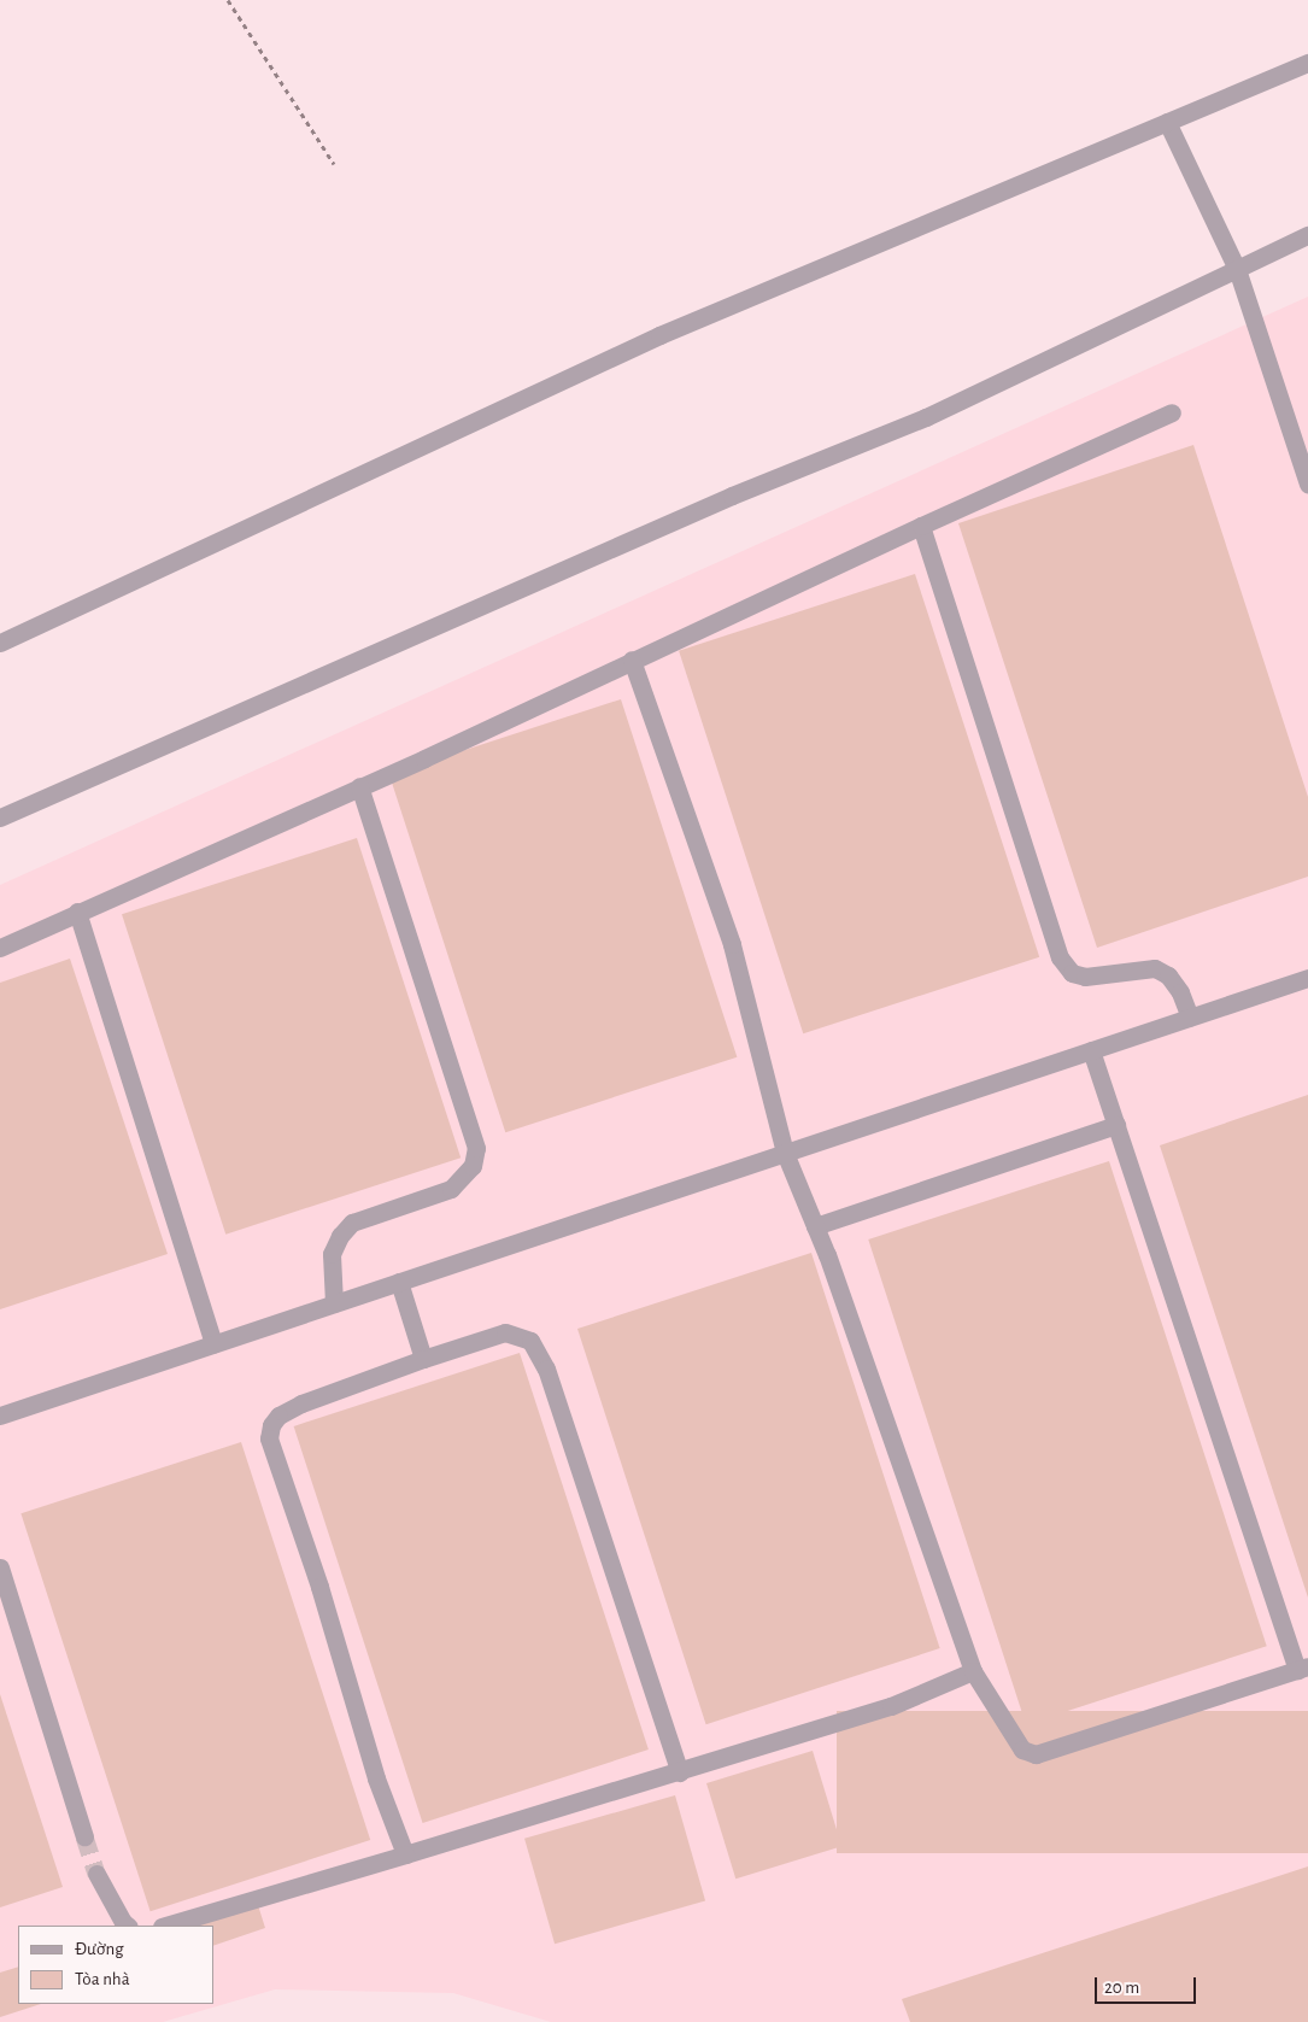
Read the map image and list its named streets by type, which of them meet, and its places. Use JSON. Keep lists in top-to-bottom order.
{
  "legend": ["Đường", "Tòa nhà"],
  "scale_bar": "20 m"
}
